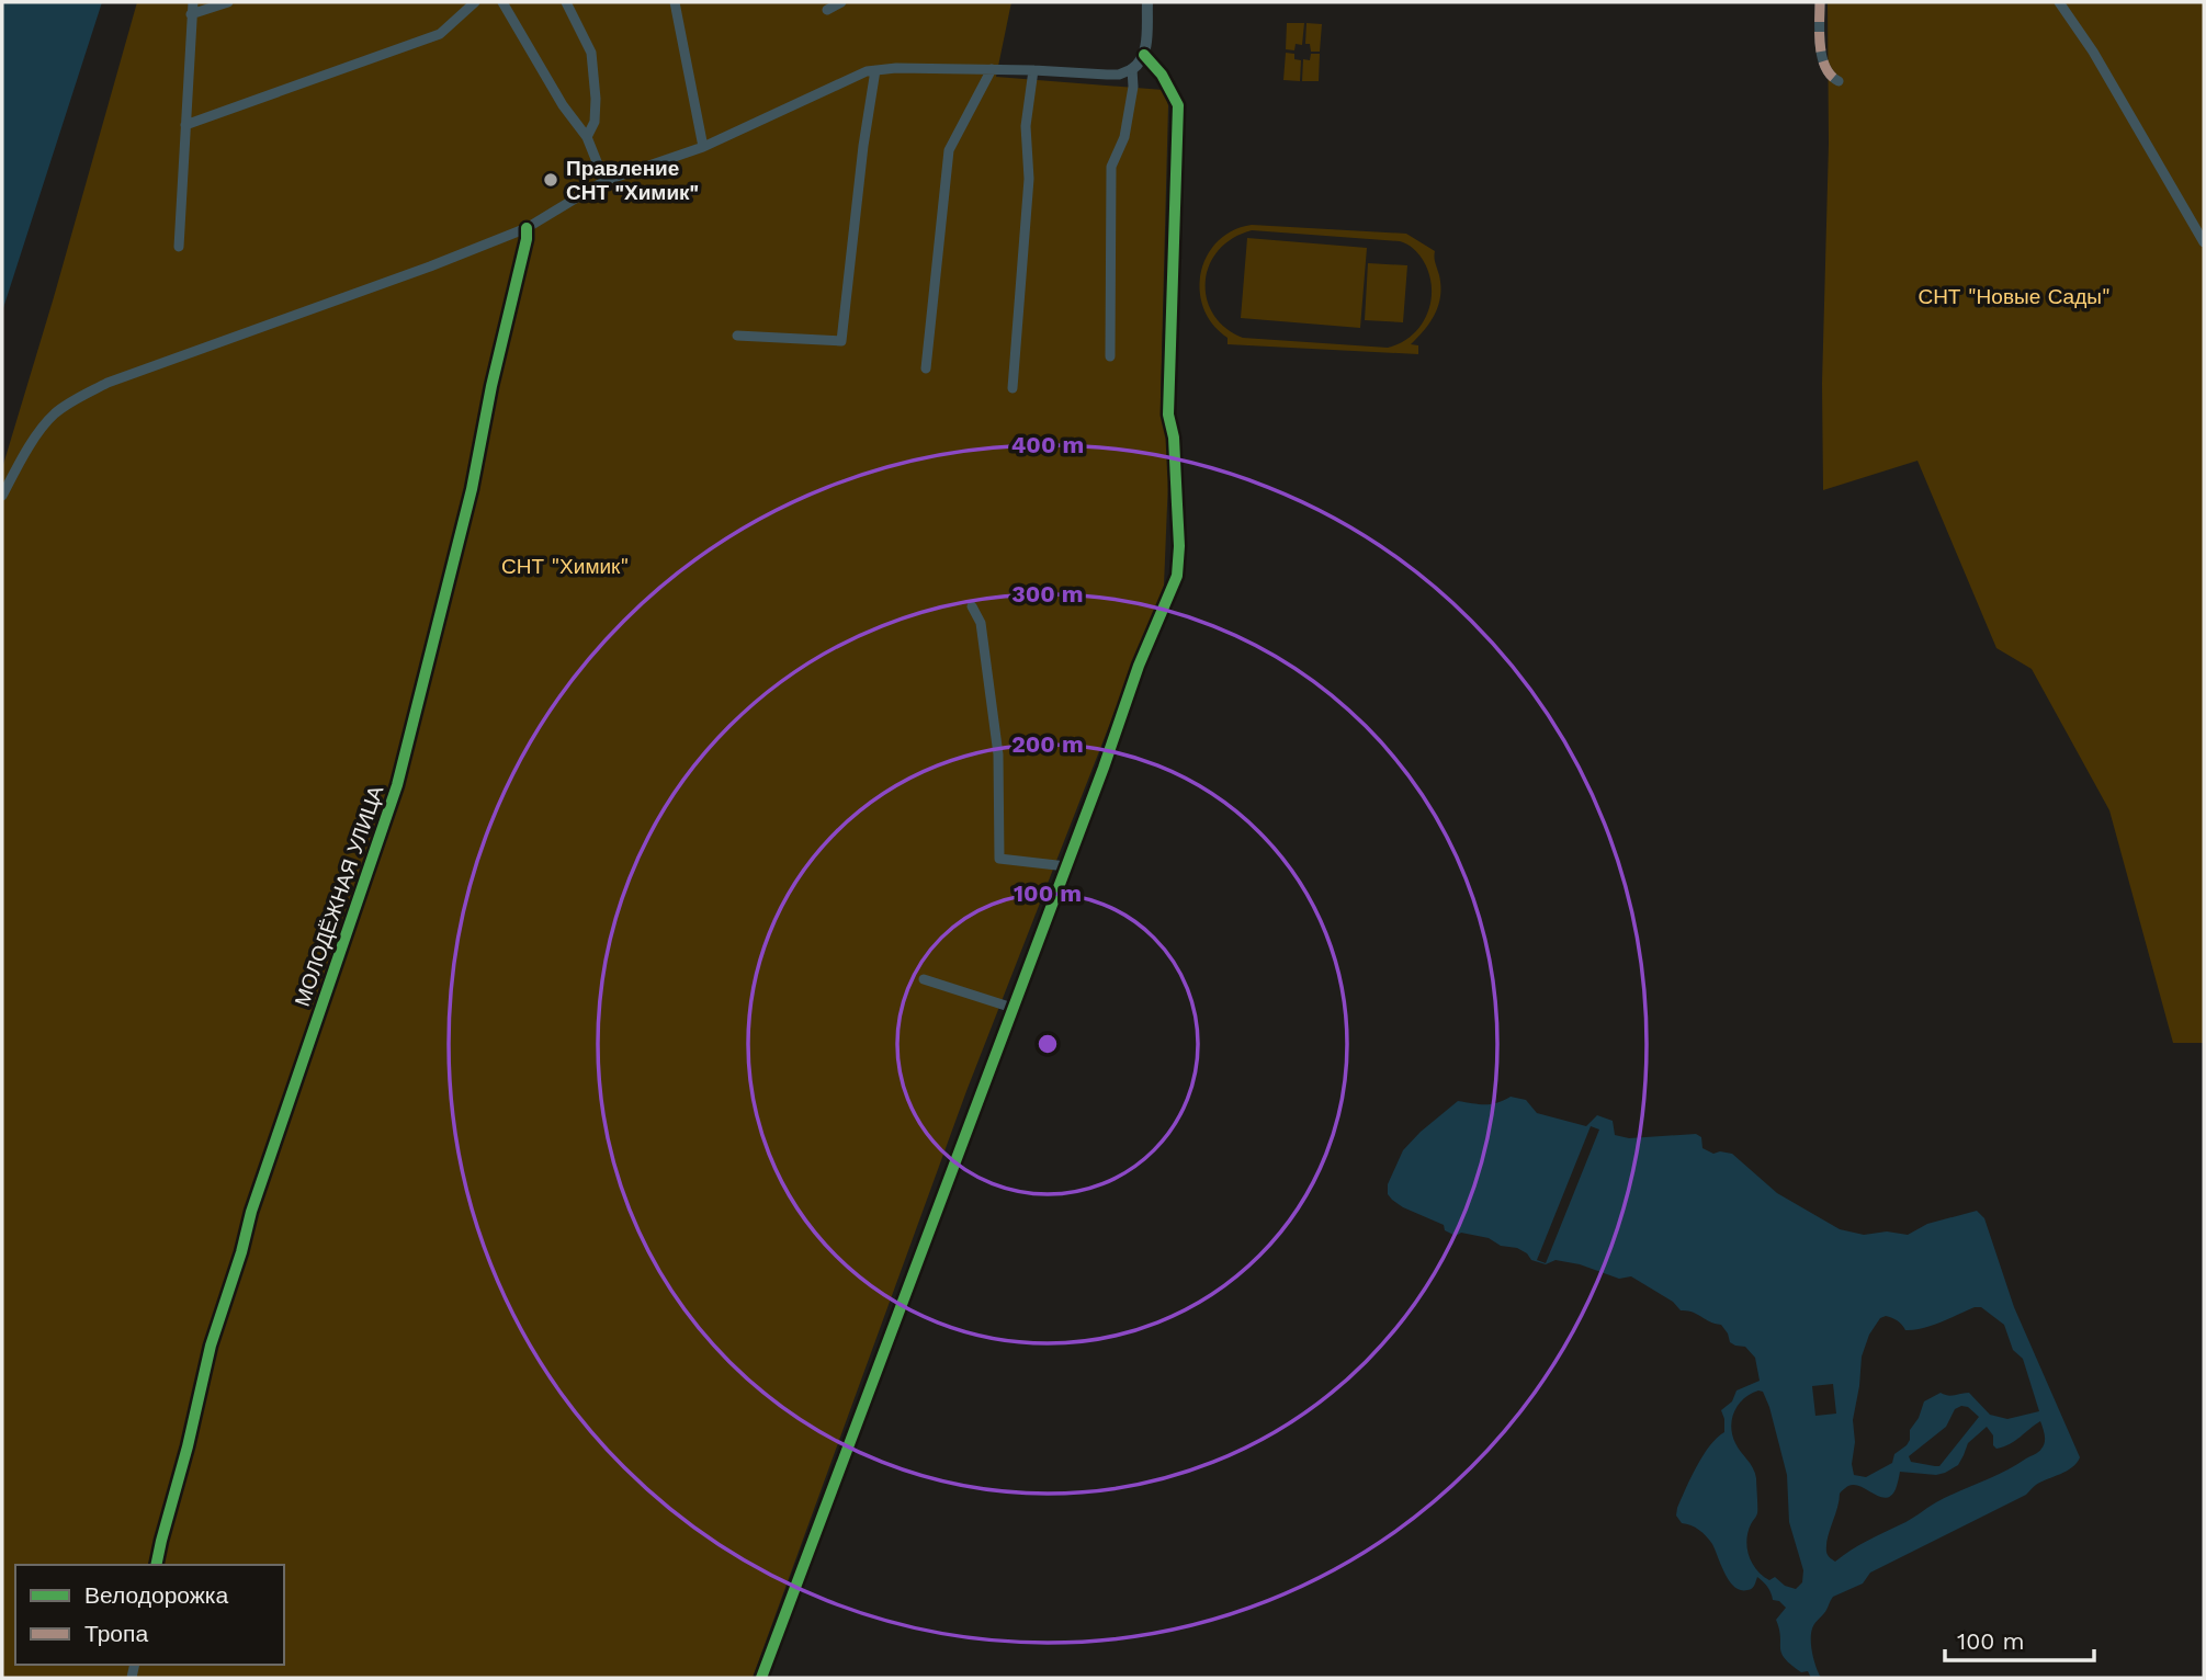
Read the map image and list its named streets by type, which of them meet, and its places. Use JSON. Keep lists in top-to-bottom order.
{
  "streets": {
    "street": ["МОЛОДЁЖНАЯ УЛИЦА"]
  },
  "parks": ["СНТ \"Новые Сады\"", "СНТ \"Химик\""],
  "places": ["Правление СНТ \"Химик\""],
  "legend": ["Велодорожка", "Тропа"],
  "scale_bar": "100 m",
  "rings": [
    "400 m",
    "300 m",
    "200 m",
    "100 m"
  ]
}
